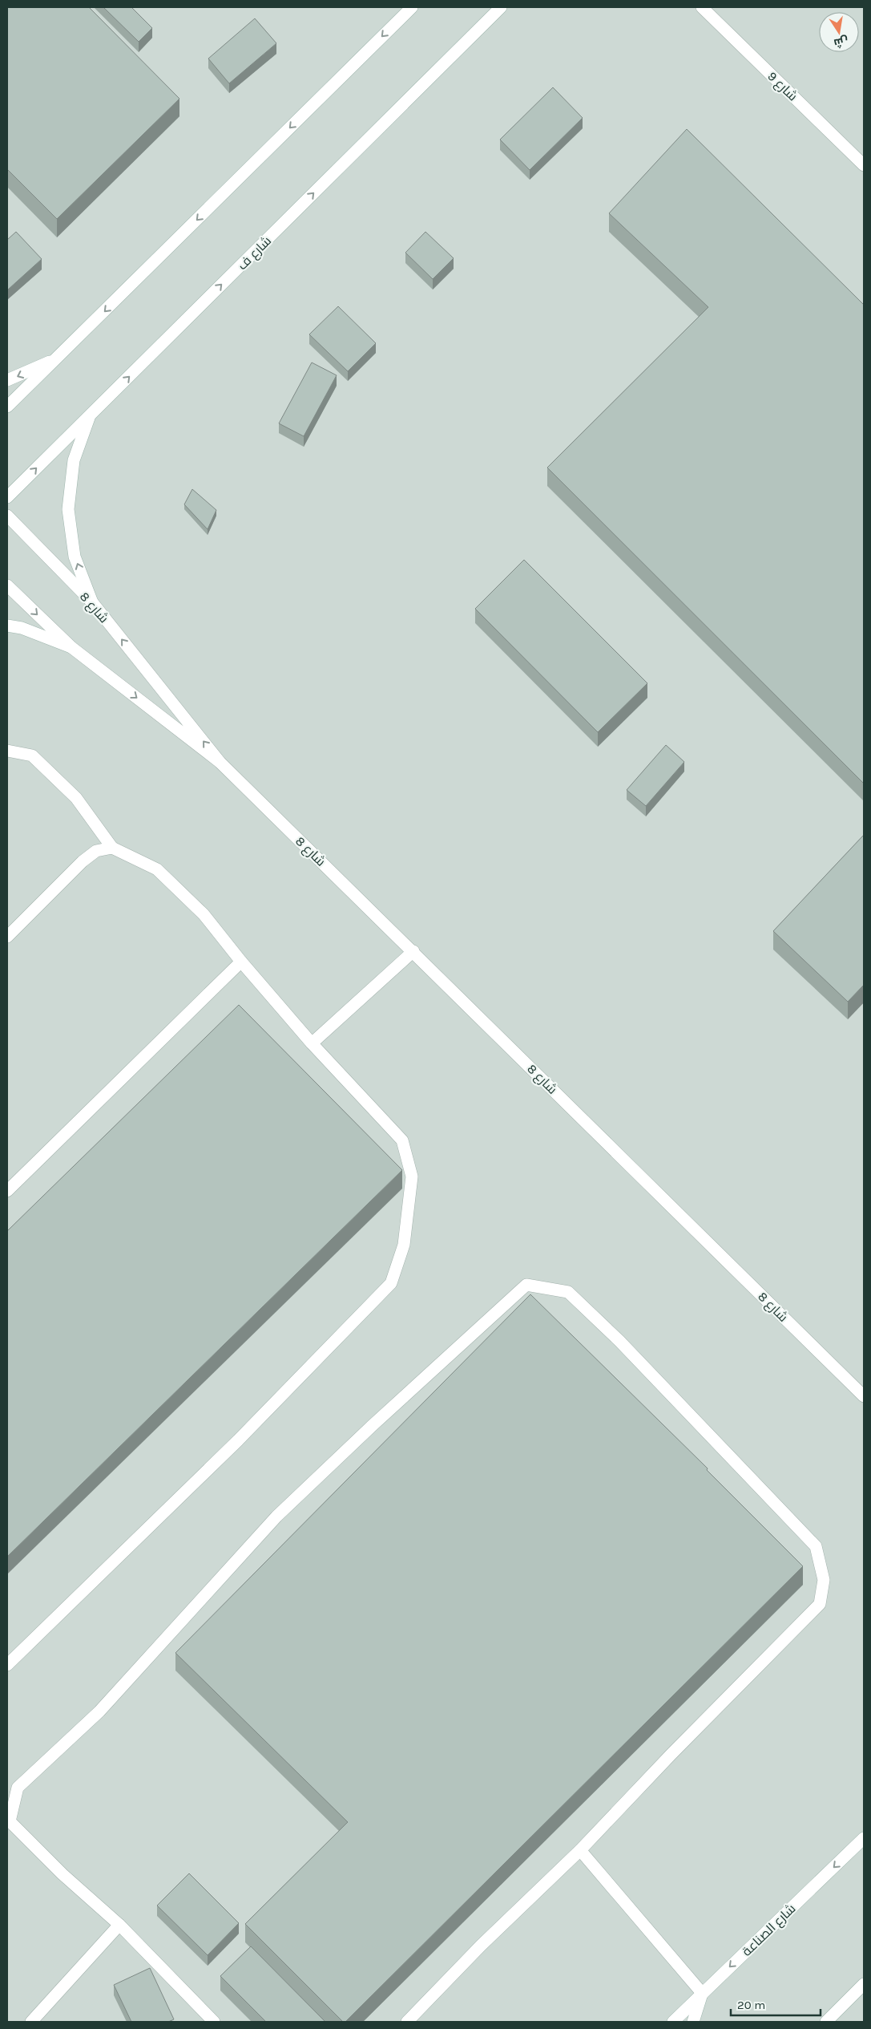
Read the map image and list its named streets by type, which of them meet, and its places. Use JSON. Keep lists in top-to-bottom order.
{
  "streets": {
    "street": [
      "شارع 9",
      "شارع ف",
      "شارع 8",
      "شارع الصناعة"
    ]
  },
  "one_way": ["شارع الصناعة"],
  "scale_bar": "20 m",
  "north": "bottom"
}
